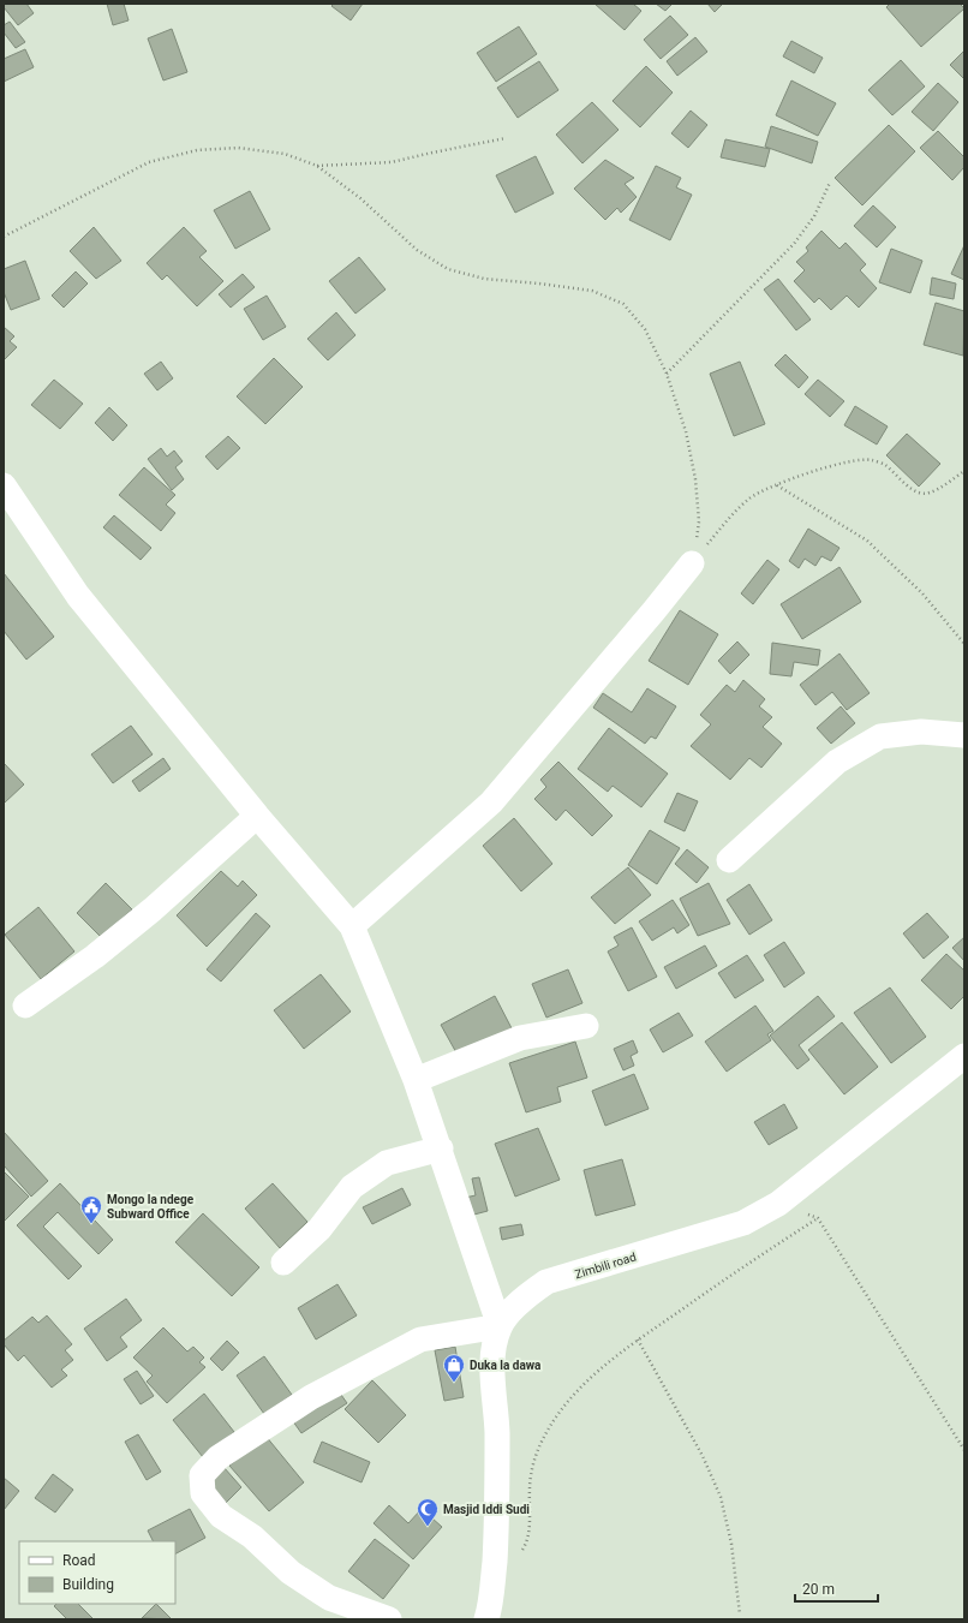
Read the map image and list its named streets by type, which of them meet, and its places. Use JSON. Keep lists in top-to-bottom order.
{
  "streets": {
    "street": ["Zimbili road"]
  },
  "places": {
    "public building": ["Mongo la ndege Subward Office"],
    "shop": ["Duka la dawa"],
    "mosque": ["Masjid Iddi Sudi"]
  },
  "legend": ["Road", "Building"],
  "scale_bar": "20 m"
}
